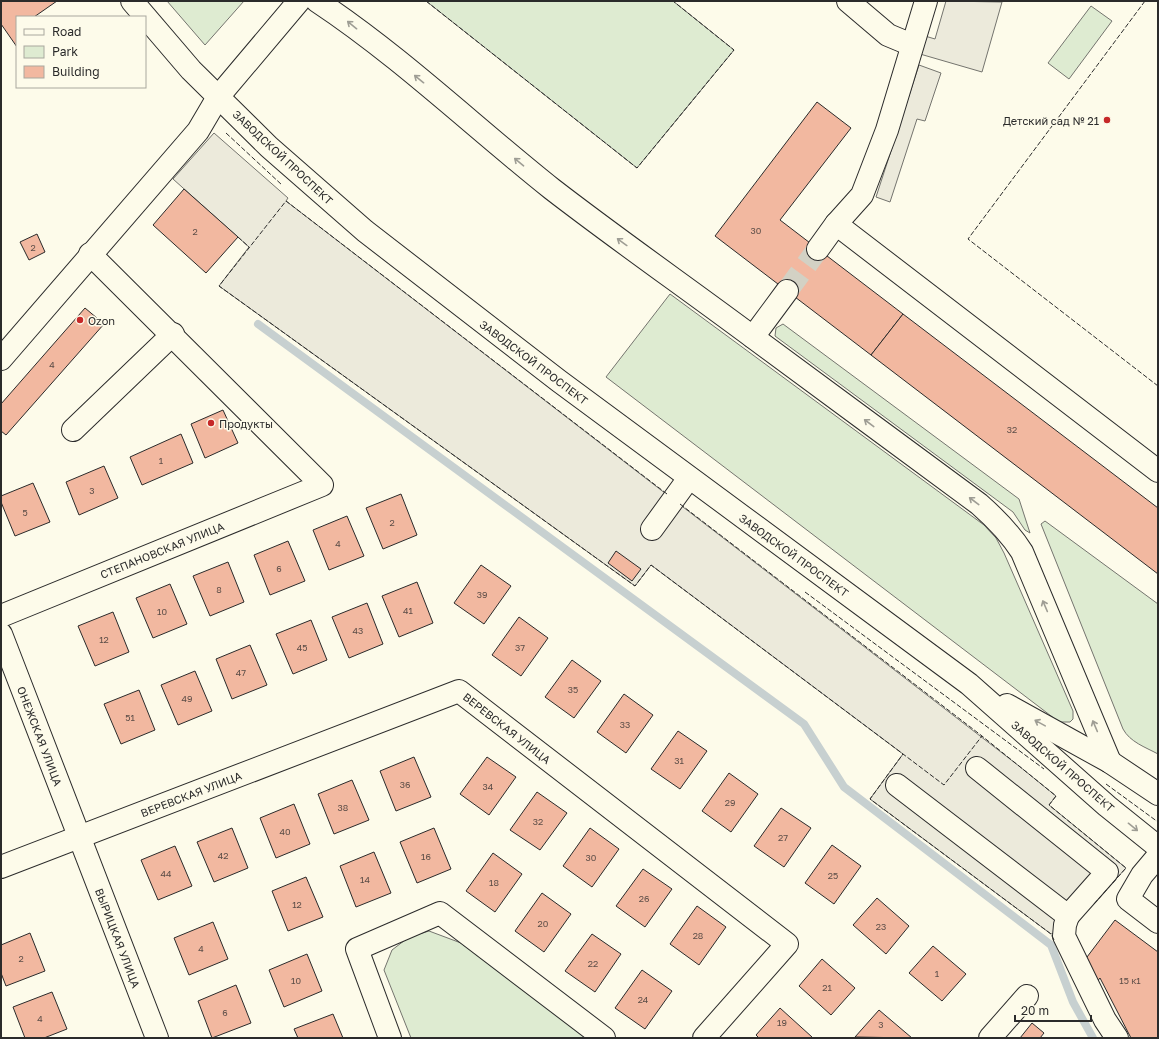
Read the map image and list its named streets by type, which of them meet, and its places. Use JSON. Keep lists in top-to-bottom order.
{
  "streets": {
    "street": [
      "ЗАВОДСКОЙ ПРОСПЕКТ",
      "СТЕПАНОВСКАЯ УЛИЦА",
      "ВЕРЕВСКАЯ УЛИЦА",
      "ОНЕЖСКАЯ УЛИЦА",
      "ВЫРИЦКАЯ УЛИЦА"
    ]
  },
  "crossings": [
    ["ВЕРЕВСКАЯ УЛИЦА", "ОНЕЖСКАЯ УЛИЦА"],
    ["ВЕРЕВСКАЯ УЛИЦА", "ВЫРИЦКАЯ УЛИЦА"],
    ["ОНЕЖСКАЯ УЛИЦА", "ВЫРИЦКАЯ УЛИЦА"]
  ],
  "places": ["Детский сад № 21", "Ozon", "Продукты"],
  "house_numbers": [
    "30",
    "2",
    "2",
    "4",
    "32",
    "1",
    "3",
    "5",
    "2",
    "4",
    "6",
    "8",
    "39",
    "41",
    "10",
    "43",
    "12",
    "45",
    "37",
    "47",
    "35",
    "49",
    "51",
    "33",
    "31",
    "36",
    "34",
    "29",
    "38",
    "32",
    "40",
    "27",
    "42",
    "16",
    "30",
    "44",
    "25",
    "14",
    "18",
    "26",
    "12",
    "20",
    "23",
    "28",
    "4",
    "2",
    "22",
    "1",
    "10",
    "15 к1",
    "21",
    "24",
    "6",
    "4",
    "19",
    "3"
  ],
  "legend": ["Road", "Park", "Building"],
  "scale_bar": "20 m"
}
